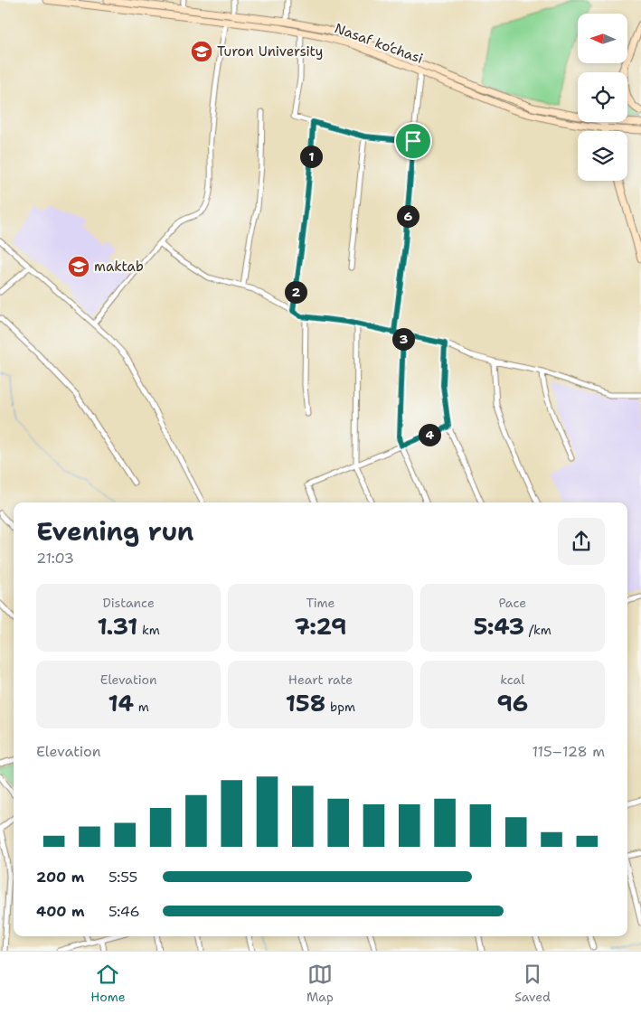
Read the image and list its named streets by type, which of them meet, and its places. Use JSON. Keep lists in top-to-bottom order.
{
  "streets": {
    "main road": ["Nasaf ko‘chasi"]
  },
  "places": {
    "school or university": ["Turon University", "maktab"]
  },
  "north": "left",
  "page": {
    "pins": [
      "1",
      "6",
      "2",
      "3",
      "4"
    ],
    "heading": ["Evening run", "21:03"],
    "stats": [
      ["Distance", "1.31 km"],
      ["Time", "7:29"],
      ["Pace", "5:43 /km"],
      ["Elevation", "14 m"],
      ["Heart rate", "158 bpm"],
      ["kcal", "96"]
    ],
    "chart": ["Elevation", "115–128 m"],
    "list": [
      {
        "name": "200 m",
        "note": "5:55"
      },
      {
        "name": "400 m",
        "note": "5:46"
      }
    ],
    "tabs": ["Home", "Map", "Saved"]
  }
}
